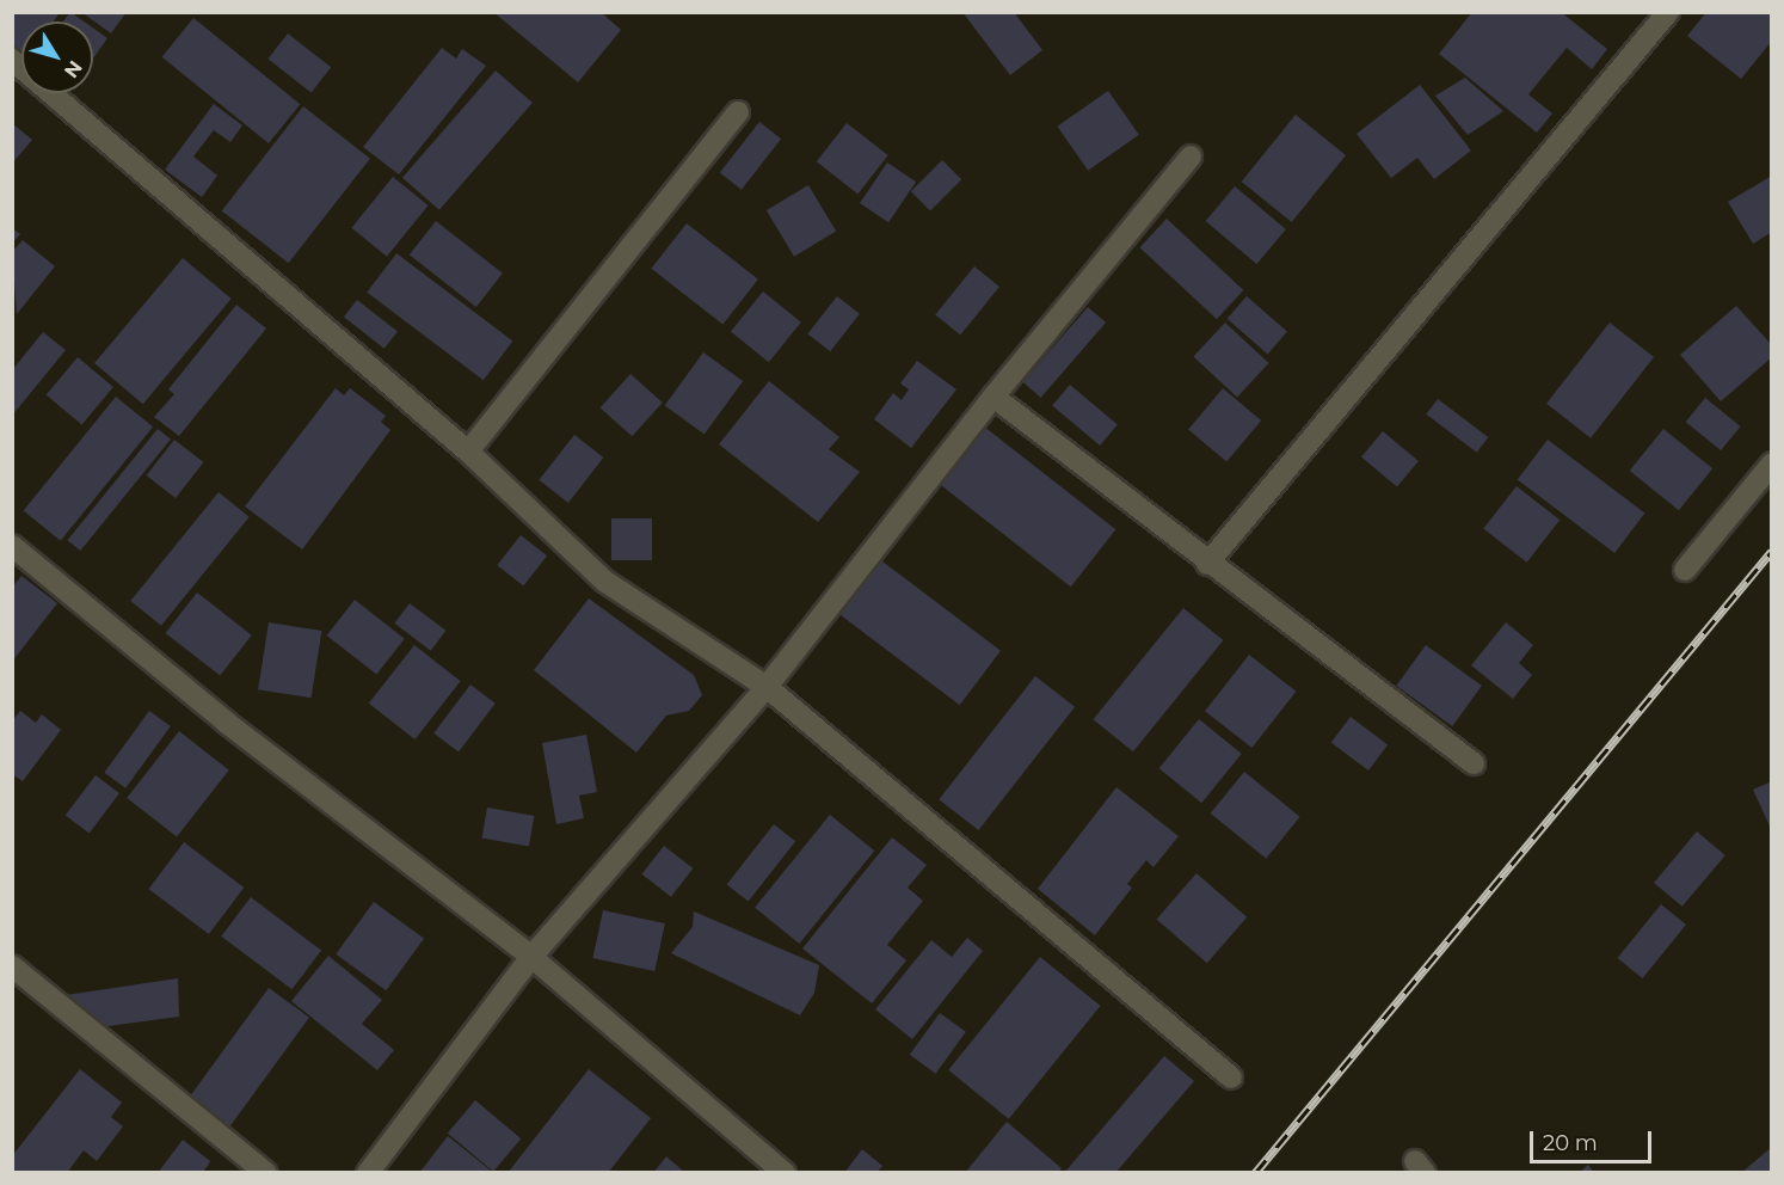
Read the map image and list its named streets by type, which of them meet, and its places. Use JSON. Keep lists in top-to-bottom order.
{
  "scale_bar": "20 m",
  "north": "bottom right"
}
